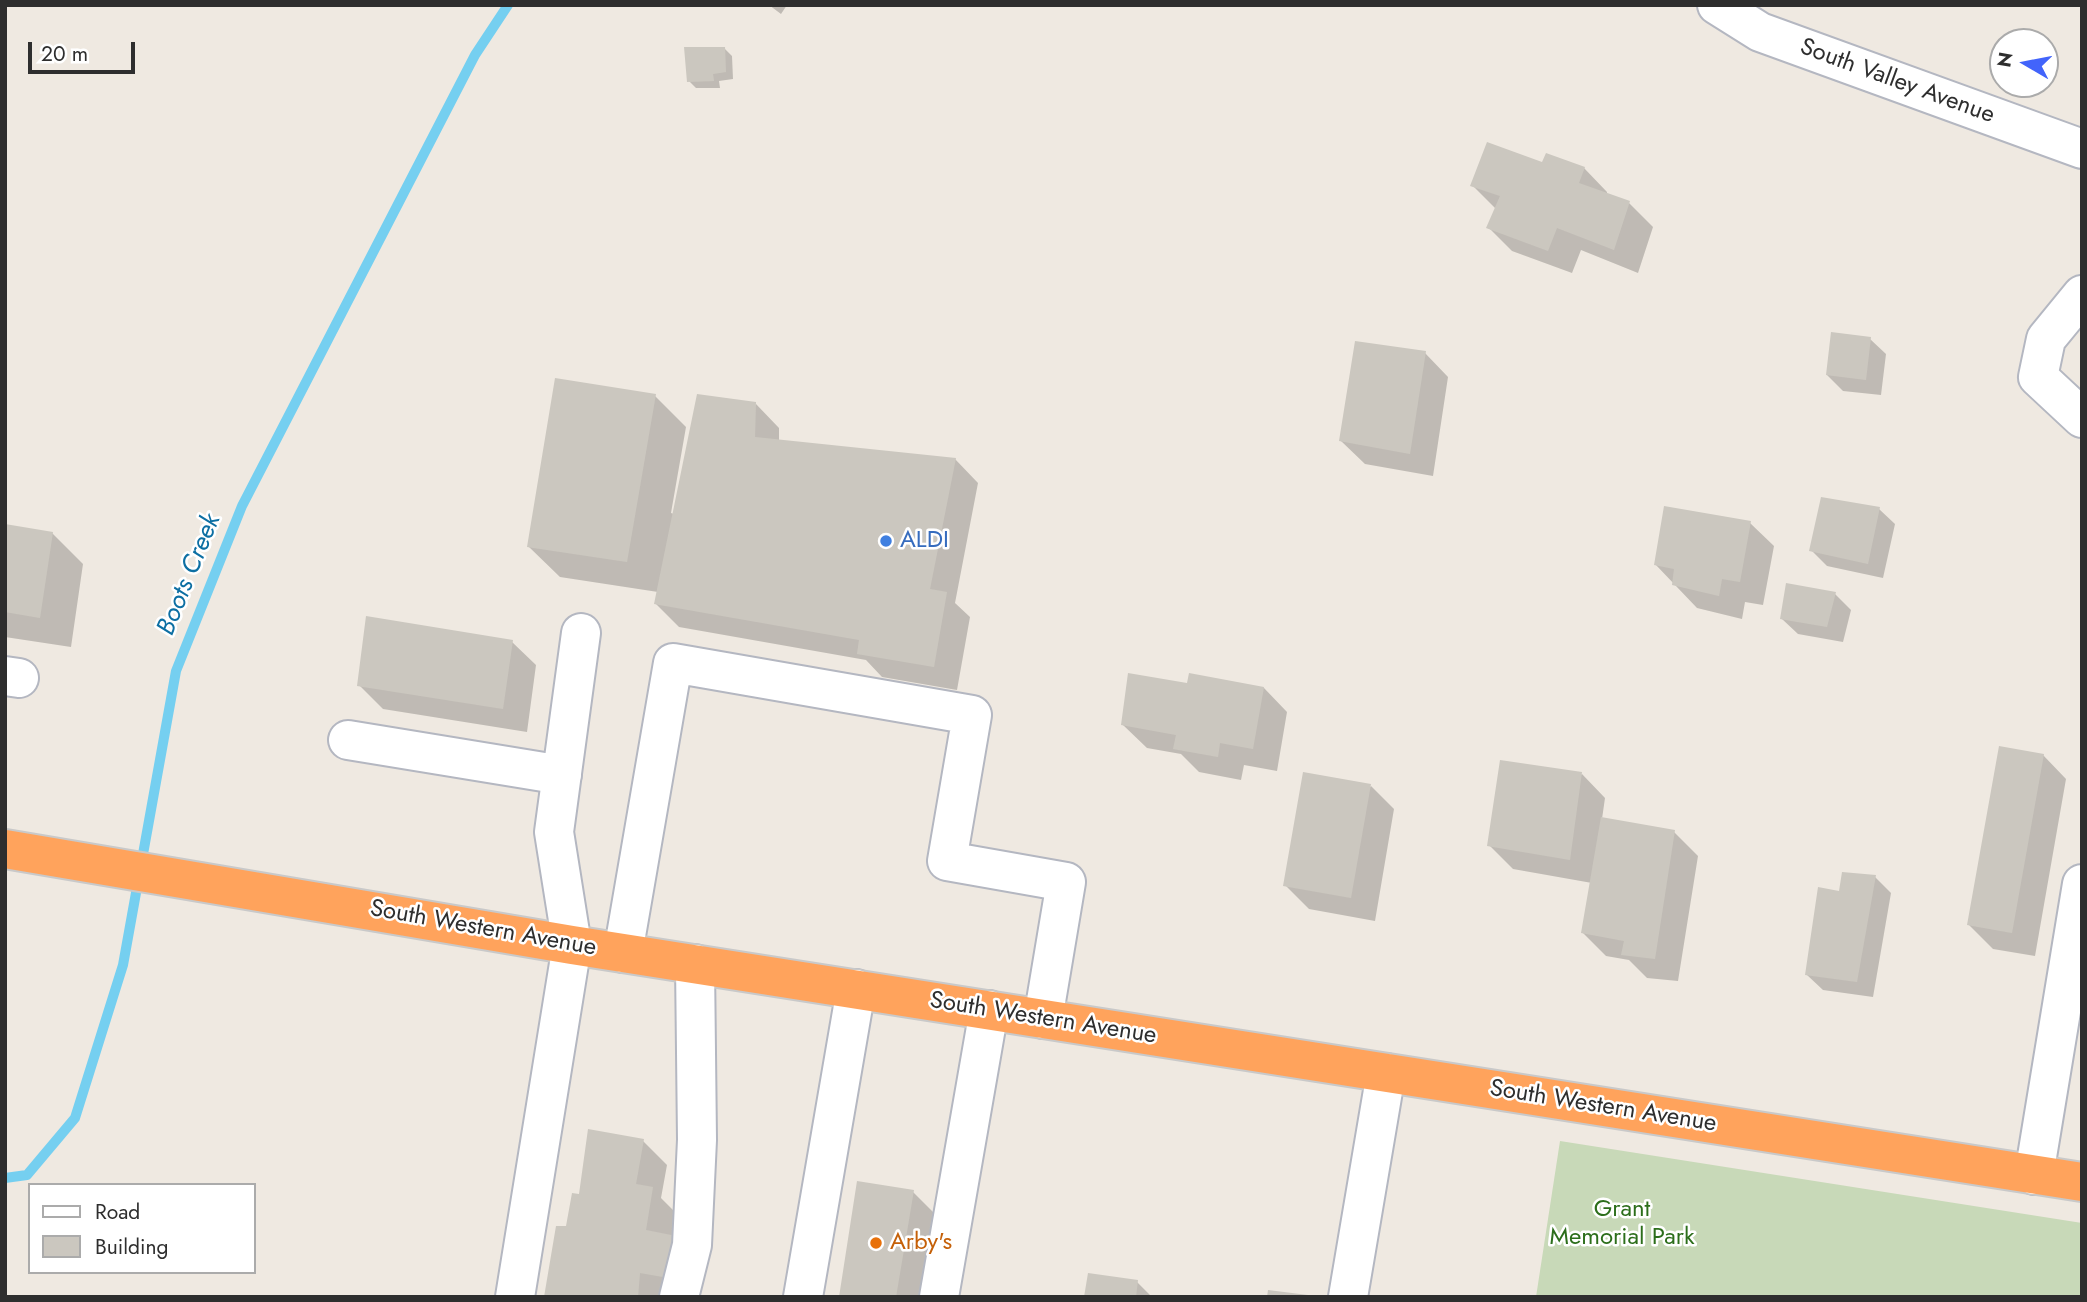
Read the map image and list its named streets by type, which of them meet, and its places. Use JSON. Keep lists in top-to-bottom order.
{
  "streets": {
    "highway": ["South Western Avenue"],
    "street": ["South Valley Avenue"]
  },
  "water": ["Boots Creek"],
  "parks": ["Grant Memorial Park"],
  "places": ["ALDI", "Arby's"],
  "legend": ["Road", "Building"],
  "scale_bar": "20 m",
  "north": "left"
}
